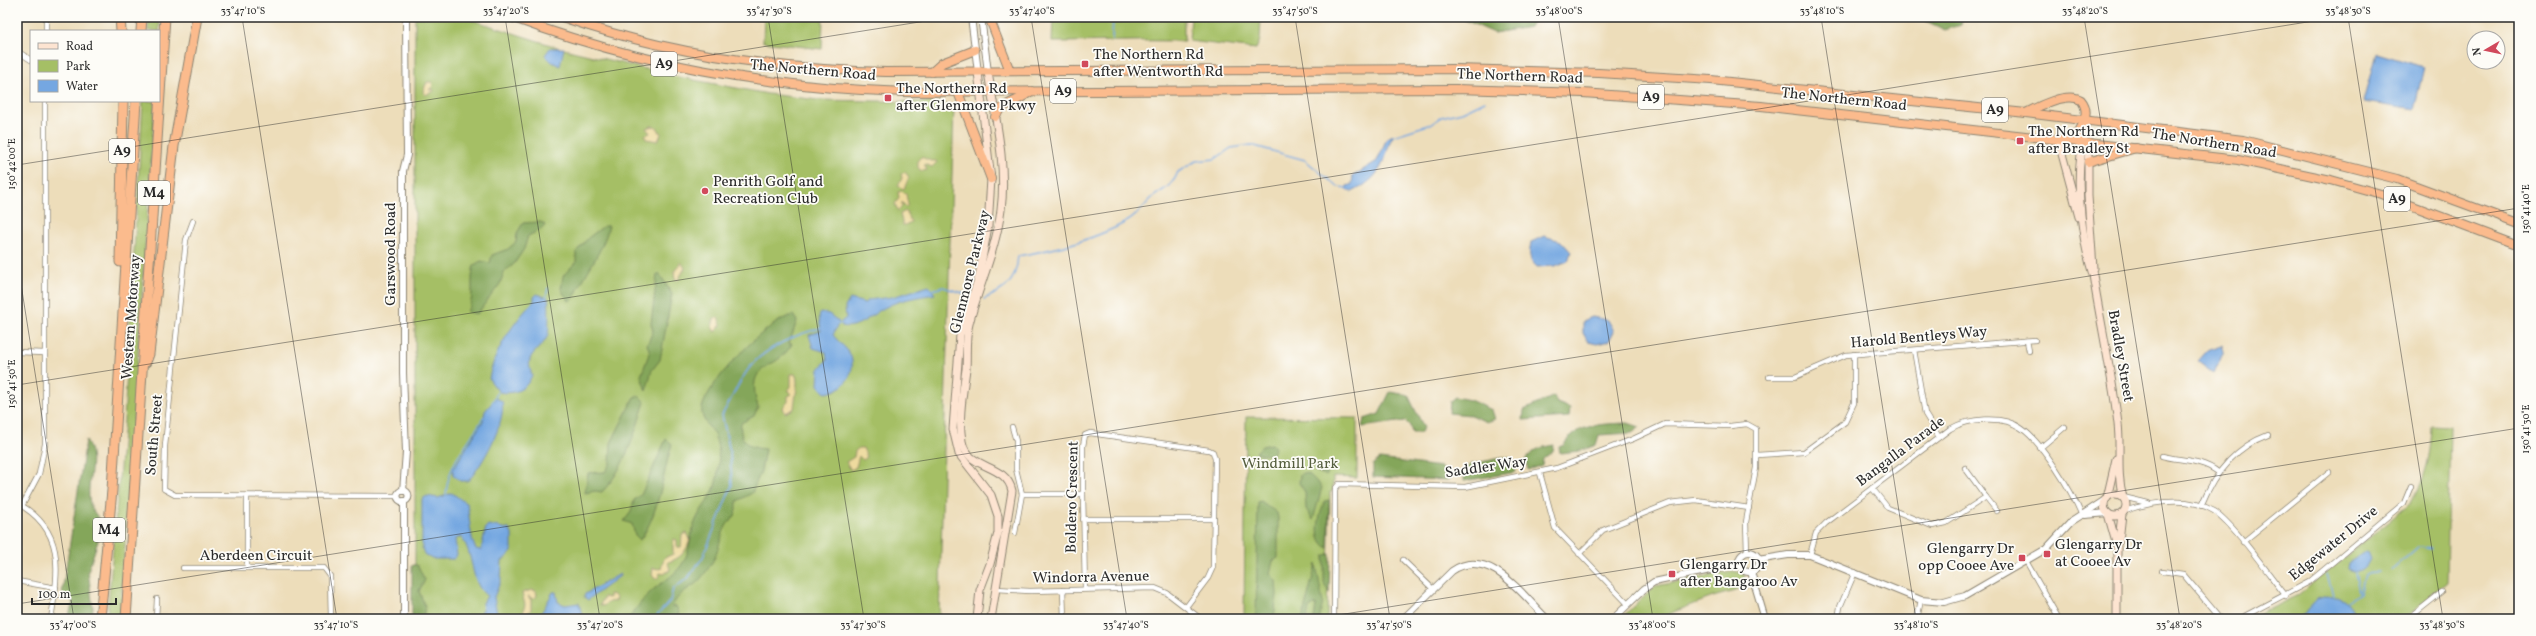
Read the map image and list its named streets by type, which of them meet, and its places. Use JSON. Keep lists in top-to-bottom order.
{
  "streets": {
    "highway": [
      "A9",
      "The Northern Road",
      "M4",
      "Western Motorway"
    ],
    "main road": ["Glenmore Parkway", "Bradley Street"],
    "street": [
      "Garswood Road",
      "Harold Bentleys Way",
      "South Street",
      "Bangalla Parade",
      "Saddler Way",
      "Boldero Crescent",
      "Edgewater Drive",
      "Aberdeen Circuit",
      "Windorra Avenue"
    ]
  },
  "crossings": [
    ["A9", "Western Motorway"],
    ["The Northern Road", "Glenmore Parkway"],
    ["The Northern Road", "Bradley Street"],
    ["M4", "Western Motorway"],
    ["Glenmore Parkway", "Windorra Avenue"],
    ["Boldero Crescent", "Windorra Avenue"]
  ],
  "parks": ["Windmill Park"],
  "places": {
    "transit": [
      "The Northern Rd after Wentworth Rd",
      "The Northern Rd after Glenmore Pkwy",
      "The Northern Rd after Bradley St",
      "Glengarry Dr at Cooee Av",
      "Glengarry Dr opp Cooee Ave",
      "Glengarry Dr after Bangaroo Av"
    ],
    "other": ["Penrith Golf and Recreation Club"]
  },
  "legend": ["Road", "Park", "Water"],
  "scale_bar": "100 m",
  "north": "left",
  "coordinates": [
    "33°47'10\"S",
    "33°47'20\"S",
    "33°47'30\"S",
    "33°47'40\"S",
    "33°47'50\"S",
    "33°48'00\"S",
    "33°48'10\"S",
    "33°48'20\"S",
    "33°48'30\"S",
    "150°42'00\"E",
    "150°41'40\"E",
    "150°41'50\"E",
    "150°41'30\"E",
    "33°47'00\"S"
  ]
}
